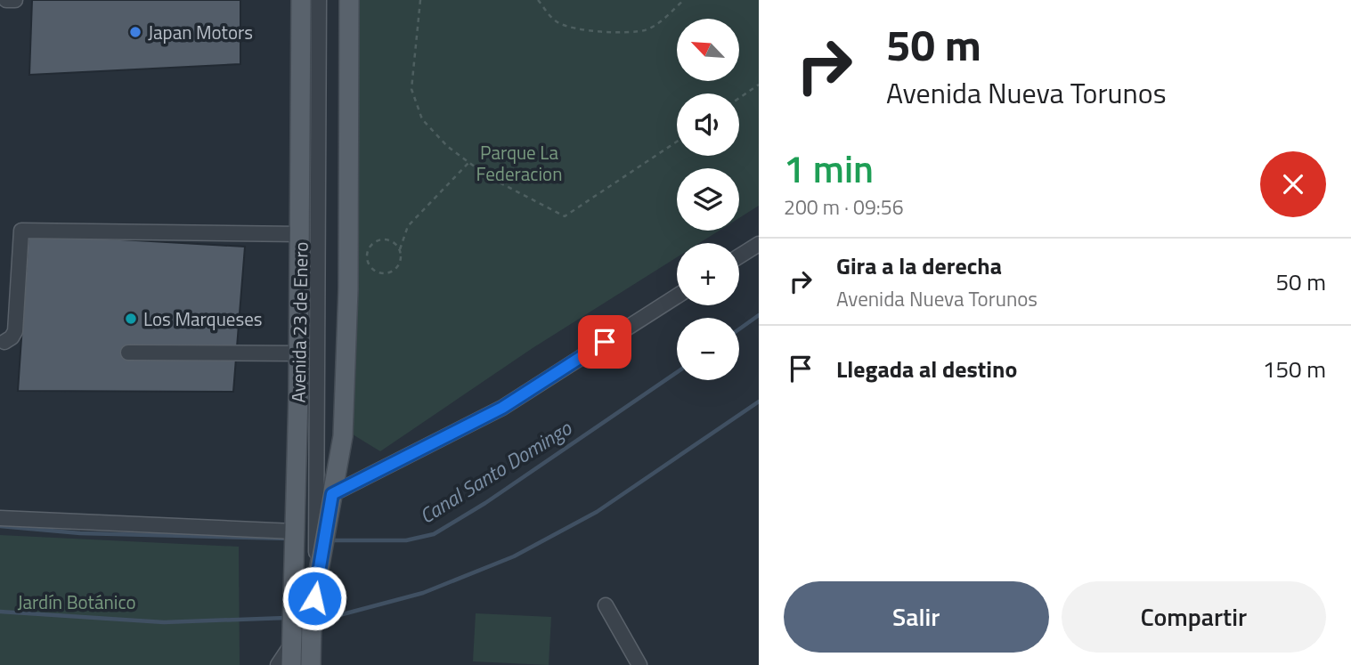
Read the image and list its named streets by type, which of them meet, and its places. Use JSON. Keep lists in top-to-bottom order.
{
  "streets": {
    "main road": ["Avenida 23 de Enero"]
  },
  "water": ["Canal Santo Domingo"],
  "parks": ["Parque La Federacion", "Jardín Botánico"],
  "places": ["Japan Motors", "Los Marqueses"],
  "north": "top left",
  "page": {
    "turn": ["50 m", "Avenida Nueva Torunos"],
    "map_buttons": ["+", "−"],
    "heading": ["1 min", "200 m · 09:56"],
    "list": [
      {
        "name": "Gira a la derecha",
        "note": "Avenida Nueva Torunos",
        "value": "50 m"
      },
      {
        "name": "Llegada al destino",
        "value": "150 m"
      }
    ],
    "buttons": ["Salir", "Compartir"]
  }
}
